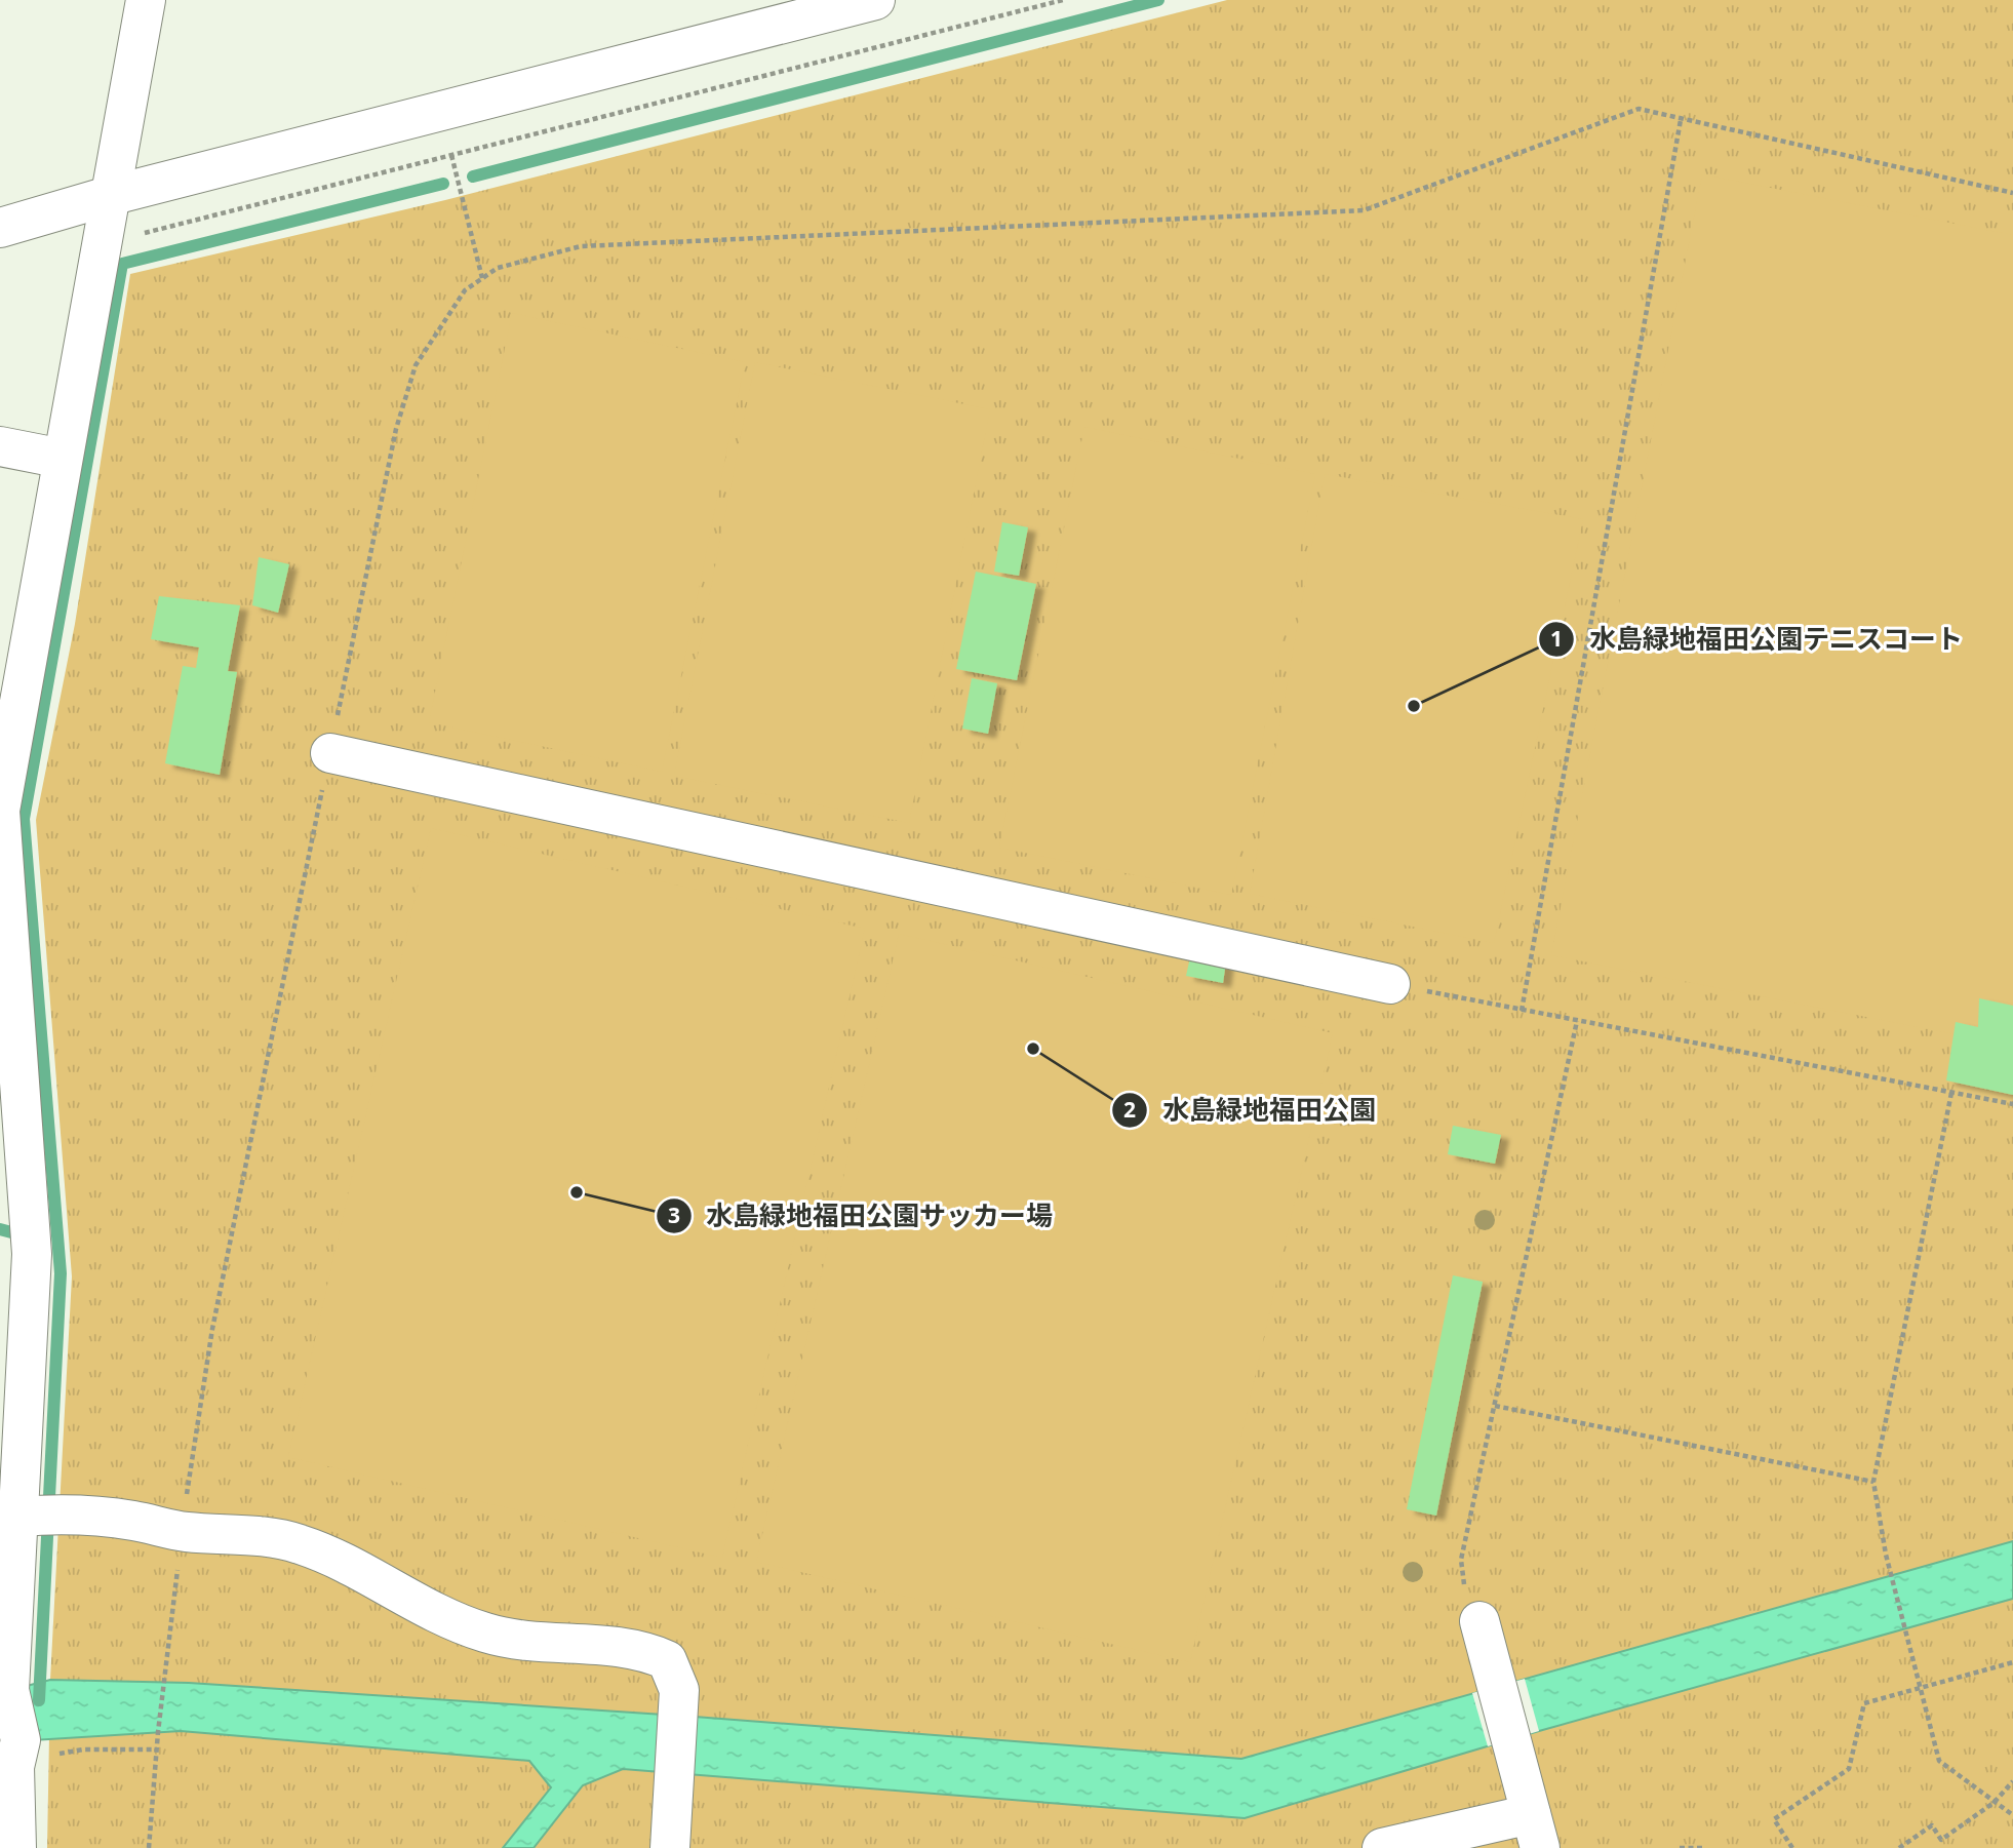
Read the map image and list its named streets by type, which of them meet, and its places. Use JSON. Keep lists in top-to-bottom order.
{
  "places": ["水島緑地福田公園テニスコート", "水島緑地福田公園", "水島緑地福田公園サッカー場"]
}
